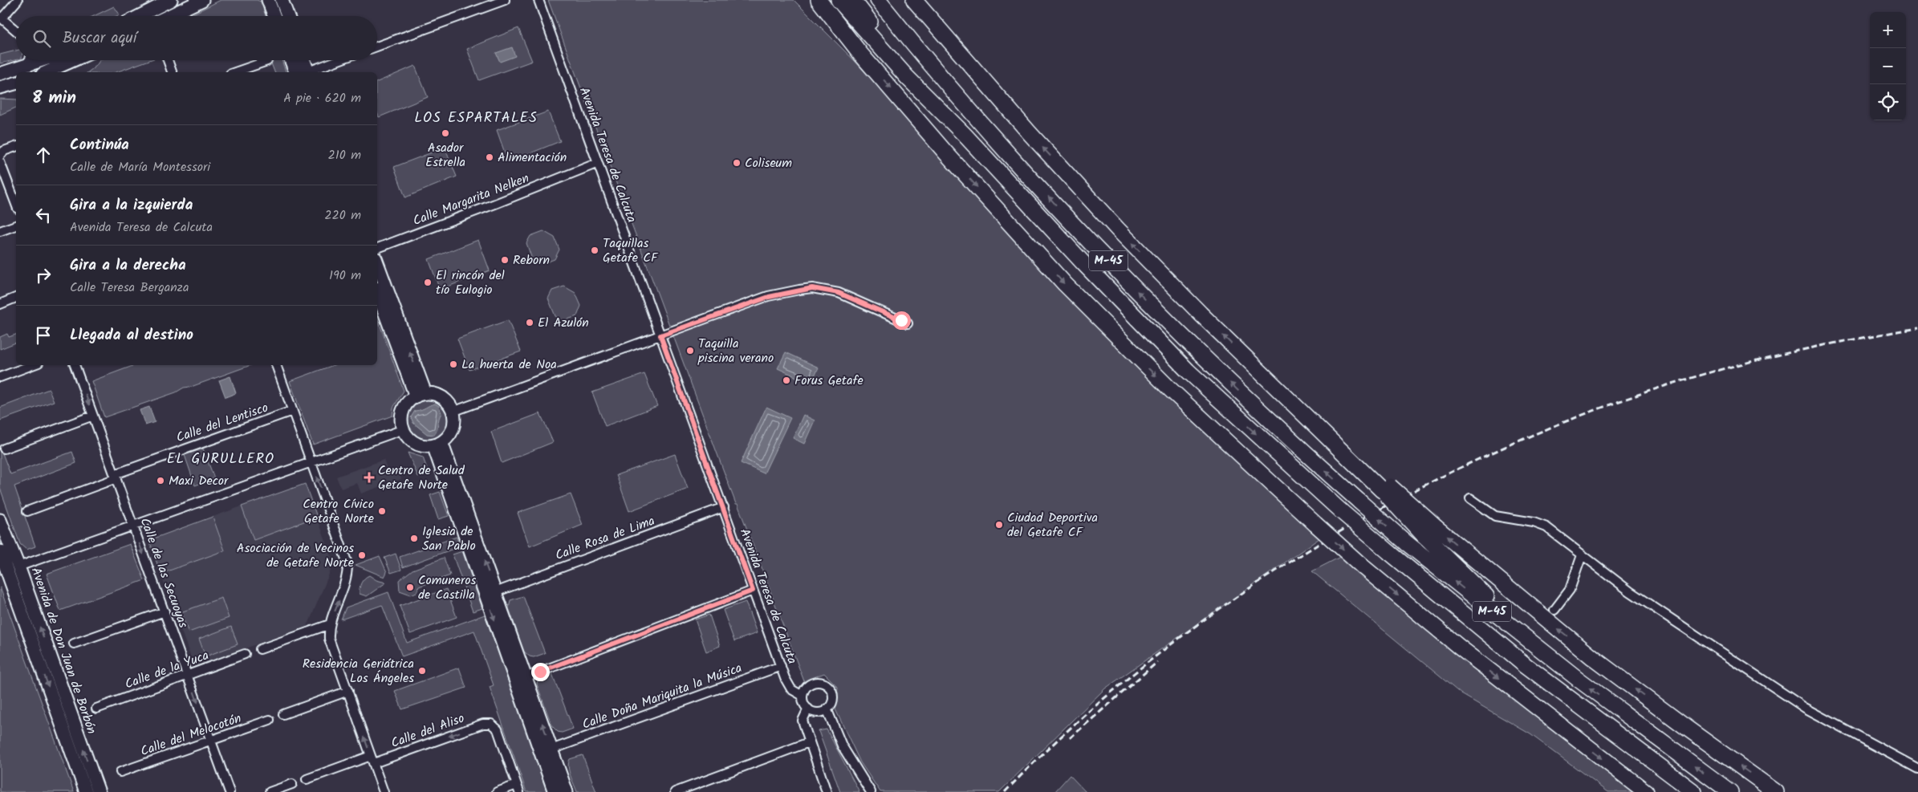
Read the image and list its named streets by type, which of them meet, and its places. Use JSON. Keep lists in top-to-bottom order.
{
  "streets": {
    "highway": ["M-45"],
    "street": [
      "Avenida Teresa de Calcuta",
      "Calle Margarita Nelken",
      "Calle del Lentisco",
      "Calle Rosa de Lima",
      "Calle de las Secuoyas",
      "Avenida de Don Juan de Borbón",
      "Calle de la Yuca",
      "Calle Doña Mariquita la Música",
      "Calle del Aliso",
      "Calle del Melocotón"
    ]
  },
  "crossings": [
    ["Avenida Teresa de Calcuta", "Calle Margarita Nelken"],
    ["Avenida Teresa de Calcuta", "Calle Rosa de Lima"],
    ["Avenida Teresa de Calcuta", "Calle Doña Mariquita la Música"],
    ["Calle del Lentisco", "Calle de las Secuoyas"],
    ["Calle de las Secuoyas", "Calle de la Yuca"],
    ["Calle de las Secuoyas", "Calle del Melocotón"]
  ],
  "one_way": ["Calle de las Secuoyas"],
  "districts": ["LOS ESPARTALES", "EL GURULLERO"],
  "places": {
    "other": [
      "Asador Estrella",
      "Alimentación",
      "Coliseum",
      "Taquillas Getafe CF",
      "Reborn",
      "El rincón del tío Eulogio",
      "El Azulón",
      "Taquilla piscina verano",
      "La huerta de Noa",
      "Forus Getafe",
      "Maxi Decor",
      "Centro Cívico Getafe Norte",
      "Ciudad Deportiva del Getafe CF",
      "Iglesia de San Pablo",
      "Asociación de Vecinos de Getafe Norte",
      "Comuneros de Castilla",
      "Residencia Geriátrica Los Ángeles"
    ],
    "health": ["Centro de Salud Getafe Norte"]
  },
  "page": {
    "map_buttons": ["+", "−"],
    "search": "Buscar aquí",
    "heading": ["8 min", "A pie · 620 m"],
    "list": [
      ["Continúa", "Calle de María Montessori", "210 m"],
      ["Gira a la izquierda", "Avenida Teresa de Calcuta", "220 m"],
      ["Gira a la derecha", "Calle Teresa Berganza", "190 m"],
      "Llegada al destino"
    ]
  }
}
